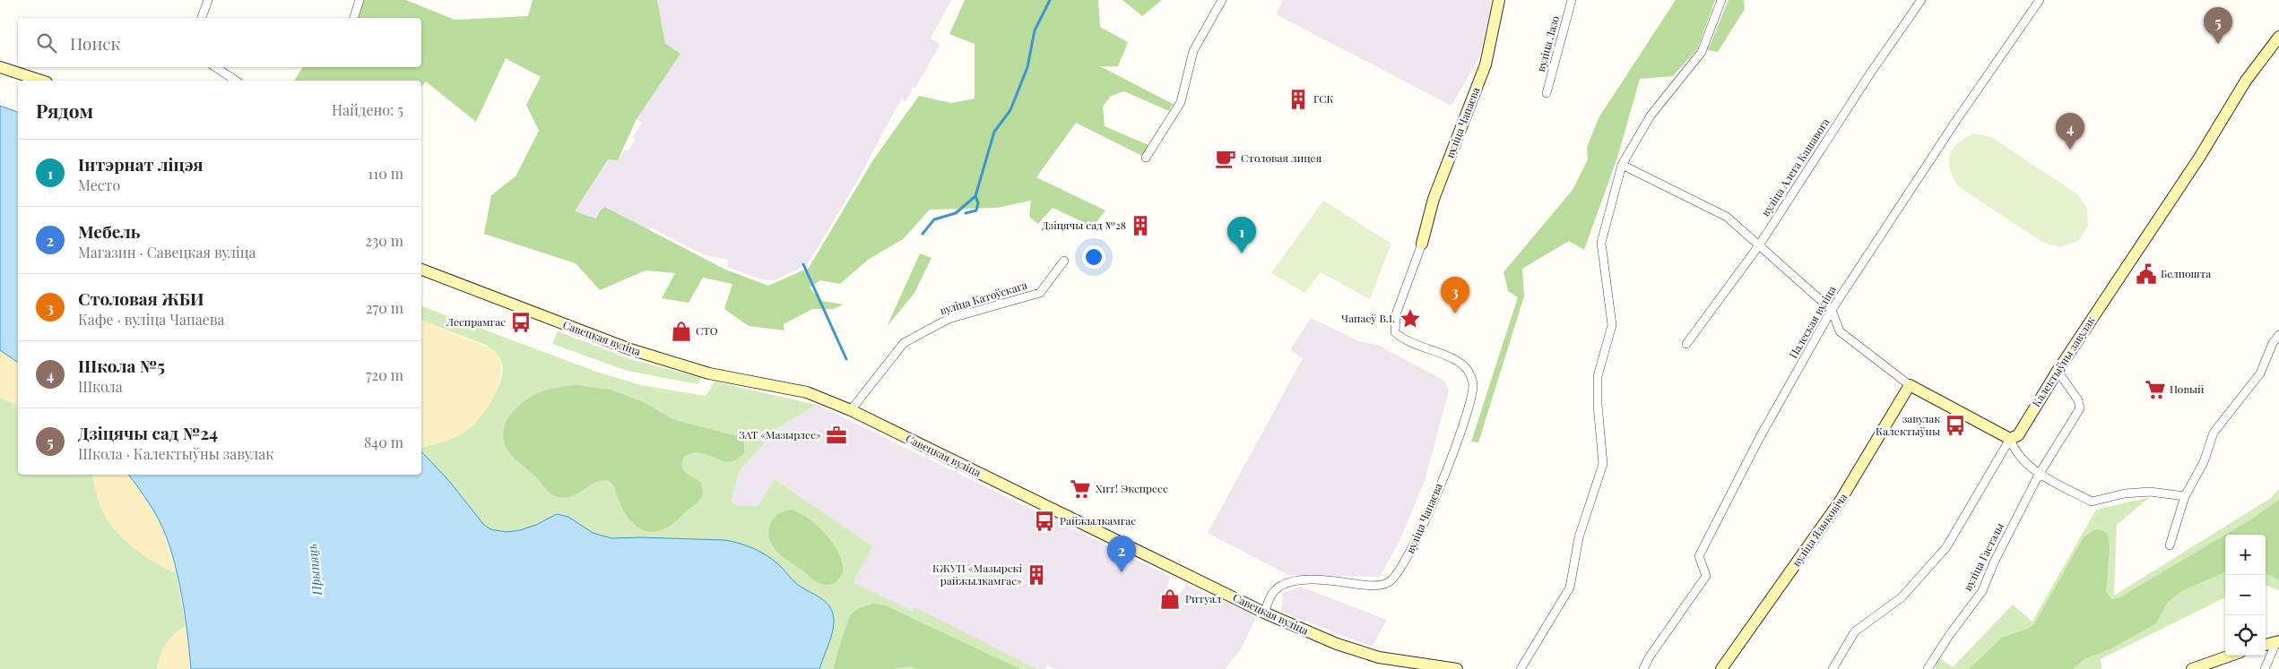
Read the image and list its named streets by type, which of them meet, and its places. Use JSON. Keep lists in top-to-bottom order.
{
  "streets": {
    "street": [
      "вуліца Лазо",
      "вуліца Чапаева",
      "вуліца Алега Кашавога",
      "вуліца Катоўскага",
      "Палеская вуліца",
      "Савецкая вуліца",
      "Калектыўны завулак",
      "вуліца Языковіча",
      "вуліца Гастэлы"
    ]
  },
  "crossings": [
    ["вуліца Чапаева", "Савецкая вуліца"],
    ["вуліца Катоўскага", "Савецкая вуліца"],
    ["Калектыўны завулак", "вуліца Гастэлы"]
  ],
  "water": ["Прыпяць"],
  "places": {
    "building": ["ГСК", "Дзіцячы сад №28", "КЖУП «Мазырскі райжылкамгас»"],
    "cafe": ["Столовая лицея"],
    "public building": ["Белпошта"],
    "place": ["Чапаеў В.І."],
    "bus stop": ["Леспрамгас", "завулак Калектыўны", "Райжылкамгас"],
    "shop": ["СТО", "Ритуал"],
    "supermarket": ["Новый", "Хит! Экспресс"],
    "office": ["ЗАТ «Мазырлес»"]
  },
  "page": {
    "pins": [
      "5",
      "4",
      "1",
      "3",
      "2"
    ],
    "search": "Поиск",
    "heading": ["Рядом", "Найдено: 5"],
    "list": [
      {
        "mark": "1",
        "name": "Інтэрнат ліцэя",
        "note": "Место",
        "value": "110 m"
      },
      {
        "mark": "2",
        "name": "Мебель",
        "note": "Магазин · Савецкая вуліца",
        "value": "230 m"
      },
      {
        "mark": "3",
        "name": "Столовая ЖБИ",
        "note": "Кафе · вуліца Чапаева",
        "value": "270 m"
      },
      {
        "mark": "4",
        "name": "Школа №5",
        "note": "Школа",
        "value": "720 m"
      },
      {
        "mark": "5",
        "name": "Дзіцячы сад №24",
        "note": "Школа · Калектыўны завулак",
        "value": "840 m"
      }
    ],
    "map_buttons": ["+", "−"]
  }
}
